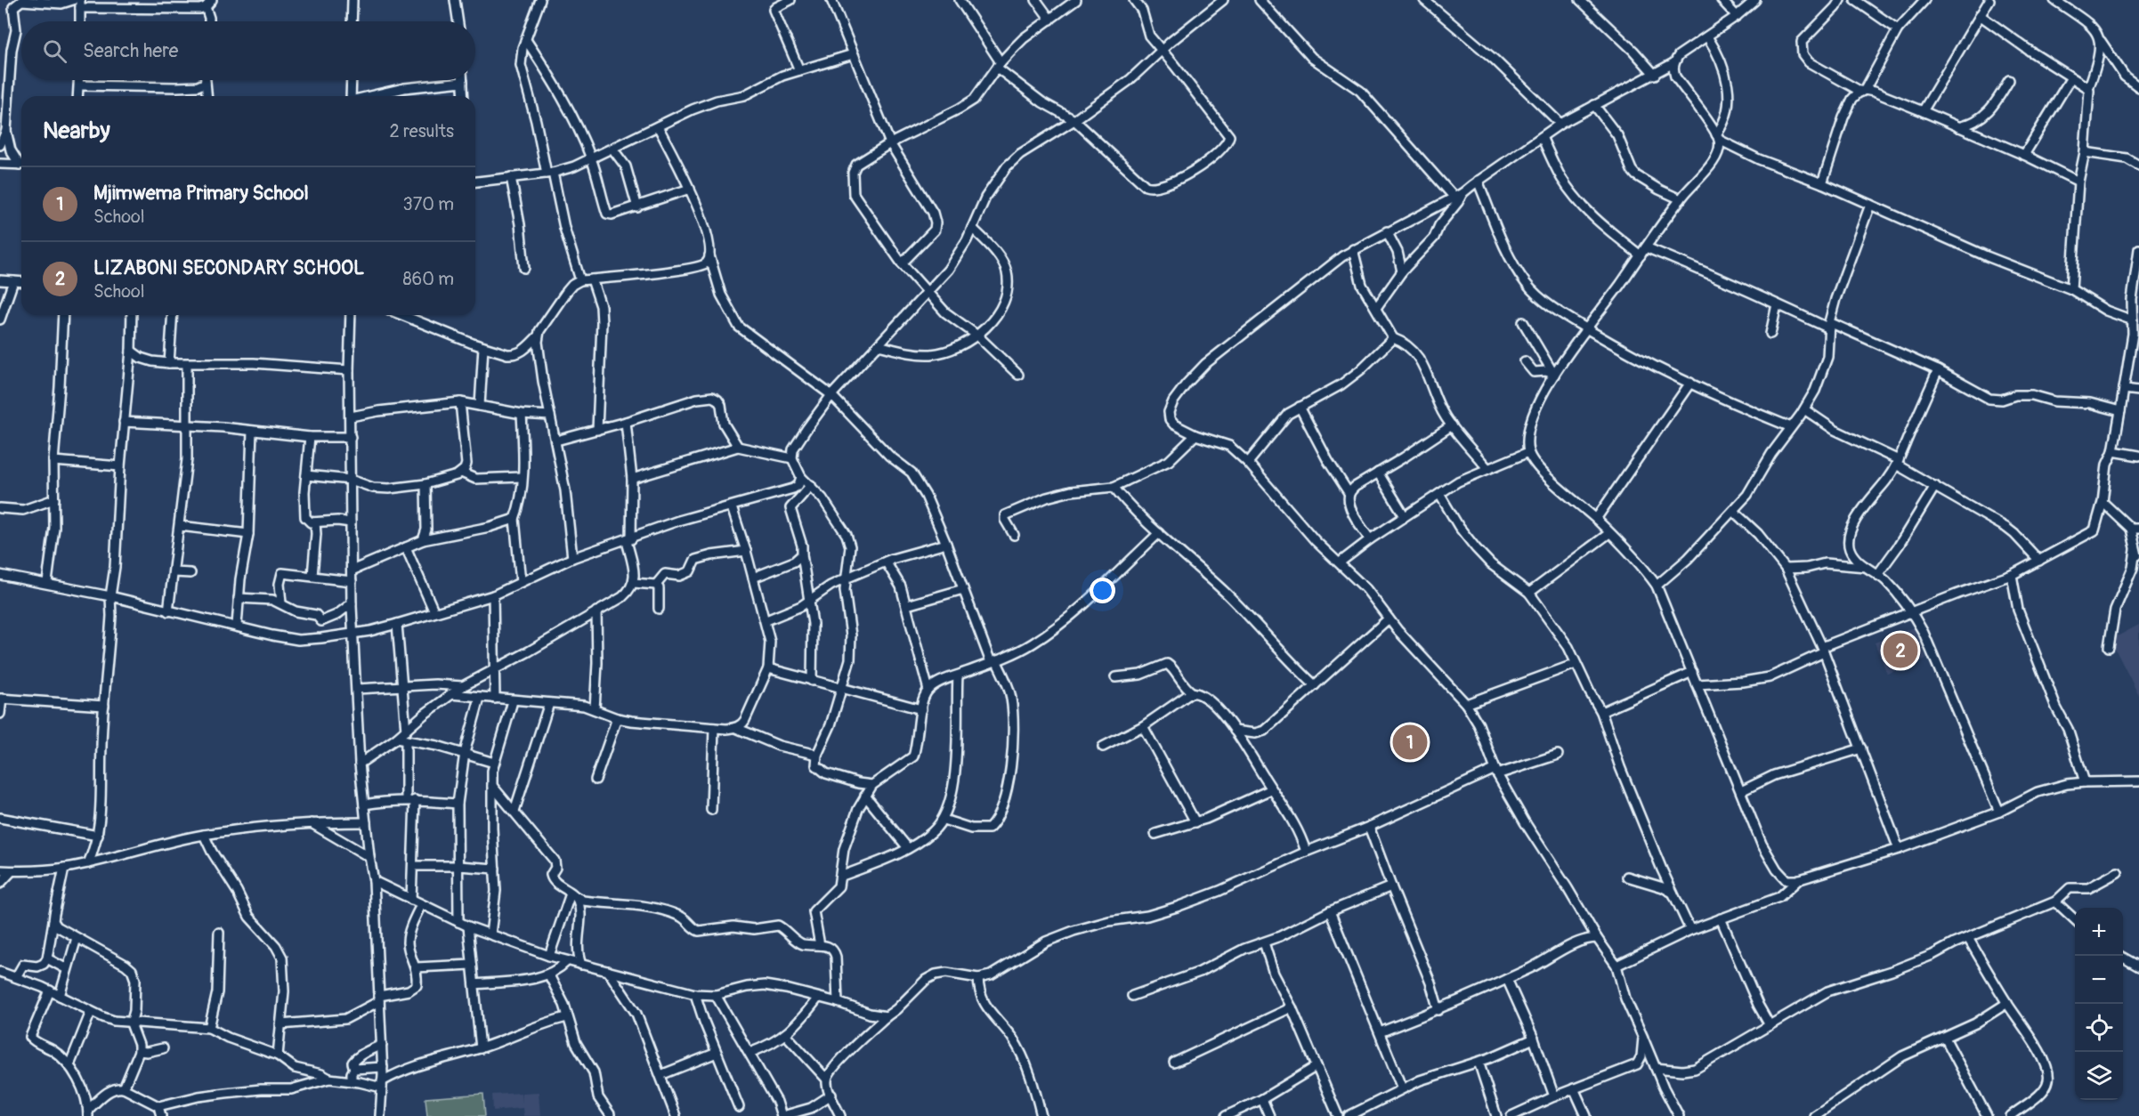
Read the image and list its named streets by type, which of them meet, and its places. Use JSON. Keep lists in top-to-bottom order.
{
  "page": {
    "search": "Search here",
    "heading": ["Nearby", "2 results"],
    "list": [
      {
        "mark": "1",
        "name": "Mjimwema Primary School",
        "note": "School",
        "value": "370 m"
      },
      {
        "mark": "2",
        "name": "LIZABONI SECONDARY SCHOOL",
        "note": "School",
        "value": "860 m"
      }
    ],
    "pins": ["2", "1"],
    "map_buttons": ["+", "−"]
  }
}
